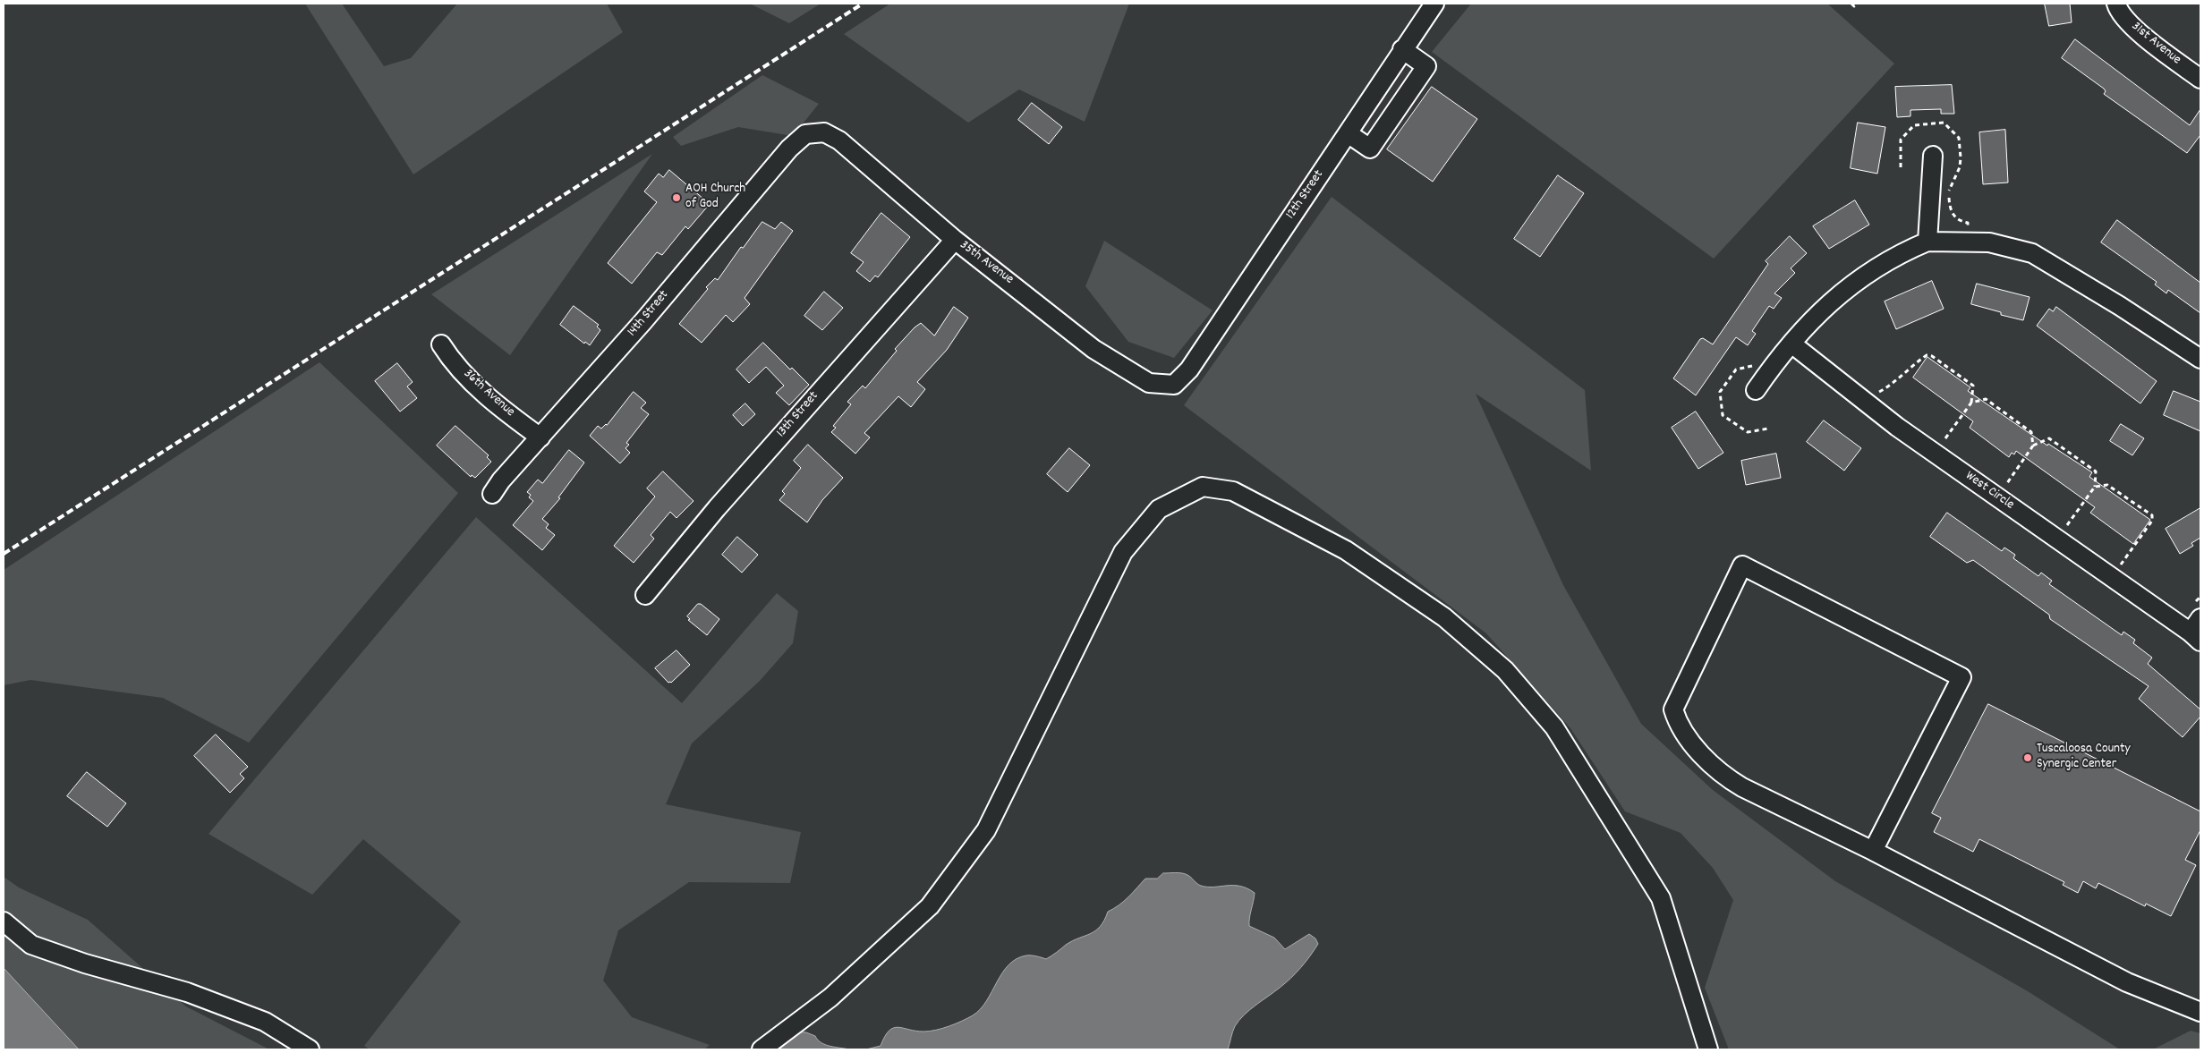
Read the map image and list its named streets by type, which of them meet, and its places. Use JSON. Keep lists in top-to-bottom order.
{
  "streets": {
    "street": [
      "31st Avenue",
      "12th Street",
      "35th Avenue",
      "14th Street",
      "36th Avenue",
      "13th Street",
      "West Circle"
    ]
  },
  "crossings": [
    ["12th Street", "35th Avenue"],
    ["35th Avenue", "14th Street"],
    ["35th Avenue", "13th Street"],
    ["14th Street", "36th Avenue"]
  ],
  "places": ["AOH Church of God", "Tuscaloosa County Synergic Center"]
}
